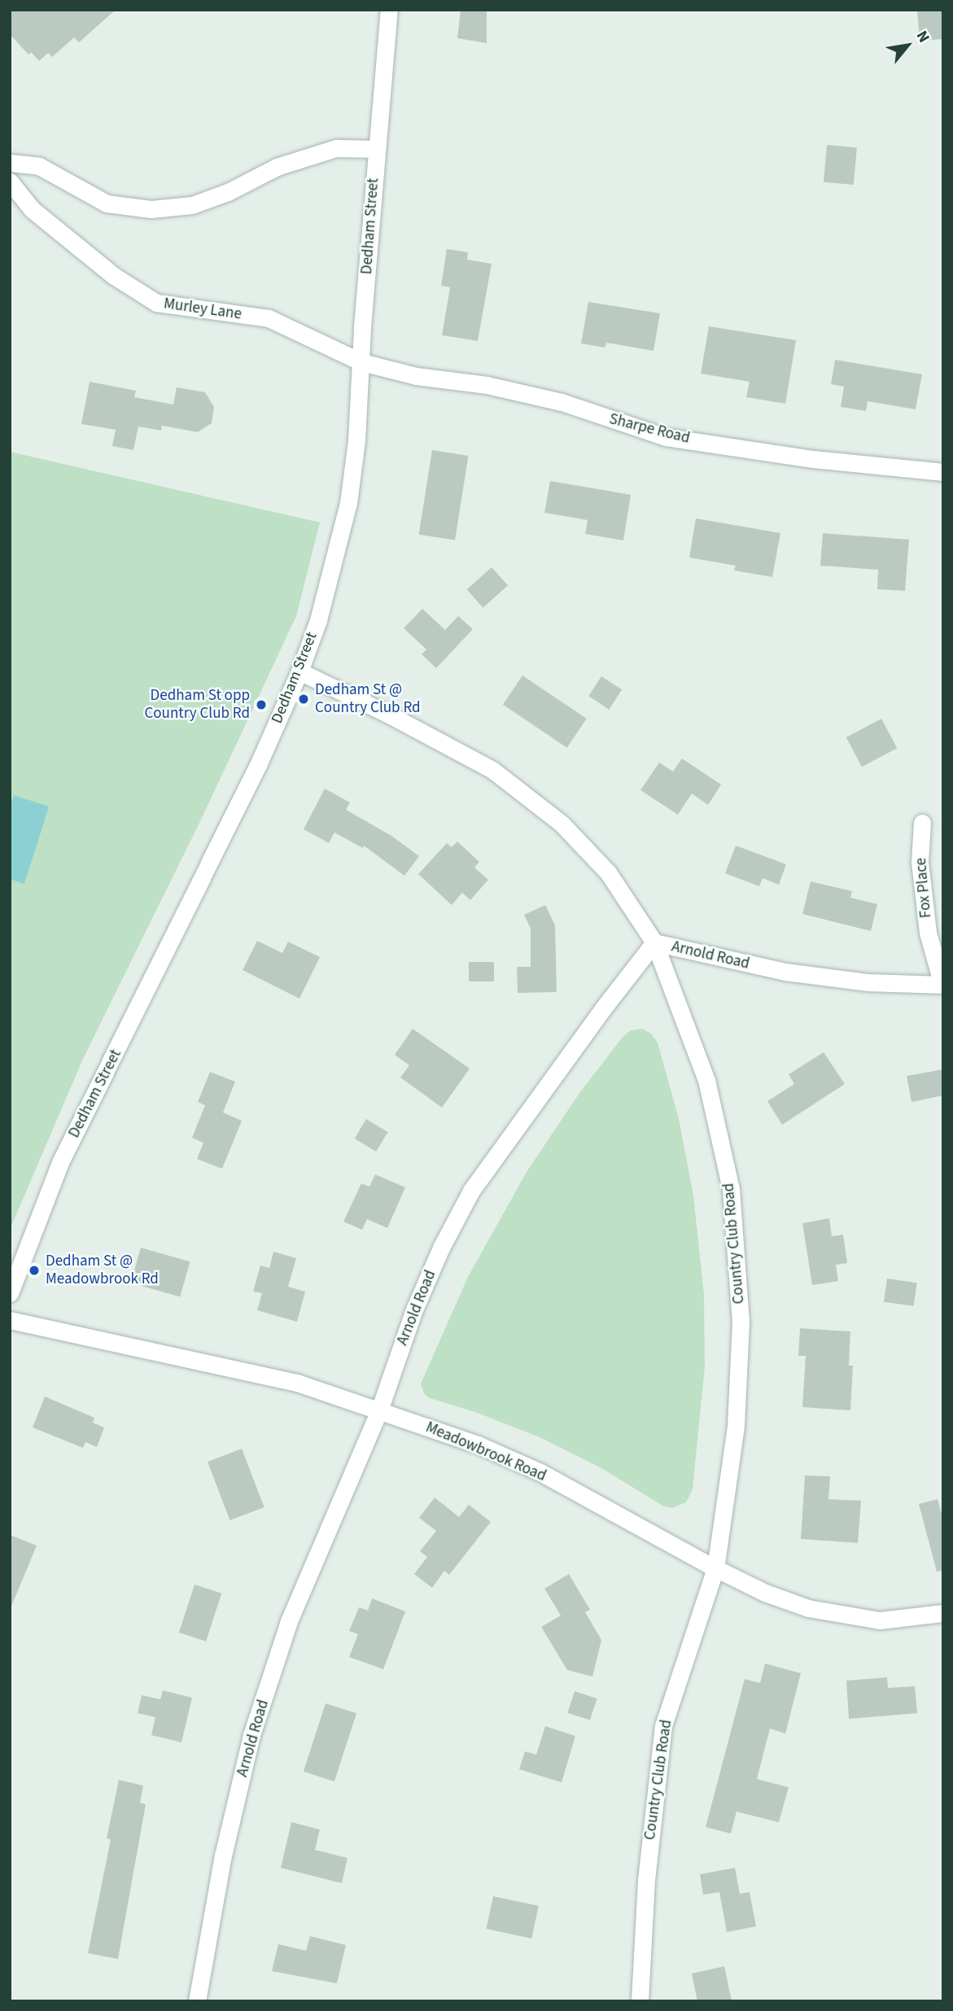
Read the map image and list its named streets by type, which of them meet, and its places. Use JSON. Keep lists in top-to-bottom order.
{
  "streets": {
    "street": [
      "Dedham Street",
      "Murley Lane",
      "Sharpe Road",
      "Fox Place",
      "Arnold Road",
      "Country Club Road",
      "Meadowbrook Road"
    ]
  },
  "crossings": [
    ["Dedham Street", "Murley Lane"],
    ["Dedham Street", "Sharpe Road"],
    ["Dedham Street", "Country Club Road"],
    ["Murley Lane", "Sharpe Road"],
    ["Fox Place", "Arnold Road"],
    ["Arnold Road", "Country Club Road"],
    ["Arnold Road", "Meadowbrook Road"],
    ["Country Club Road", "Meadowbrook Road"]
  ],
  "places": ["Dedham St @ Country Club Rd", "Dedham St opp Country Club Rd", "Dedham St @ Meadowbrook Rd"],
  "north": "top right"
}
